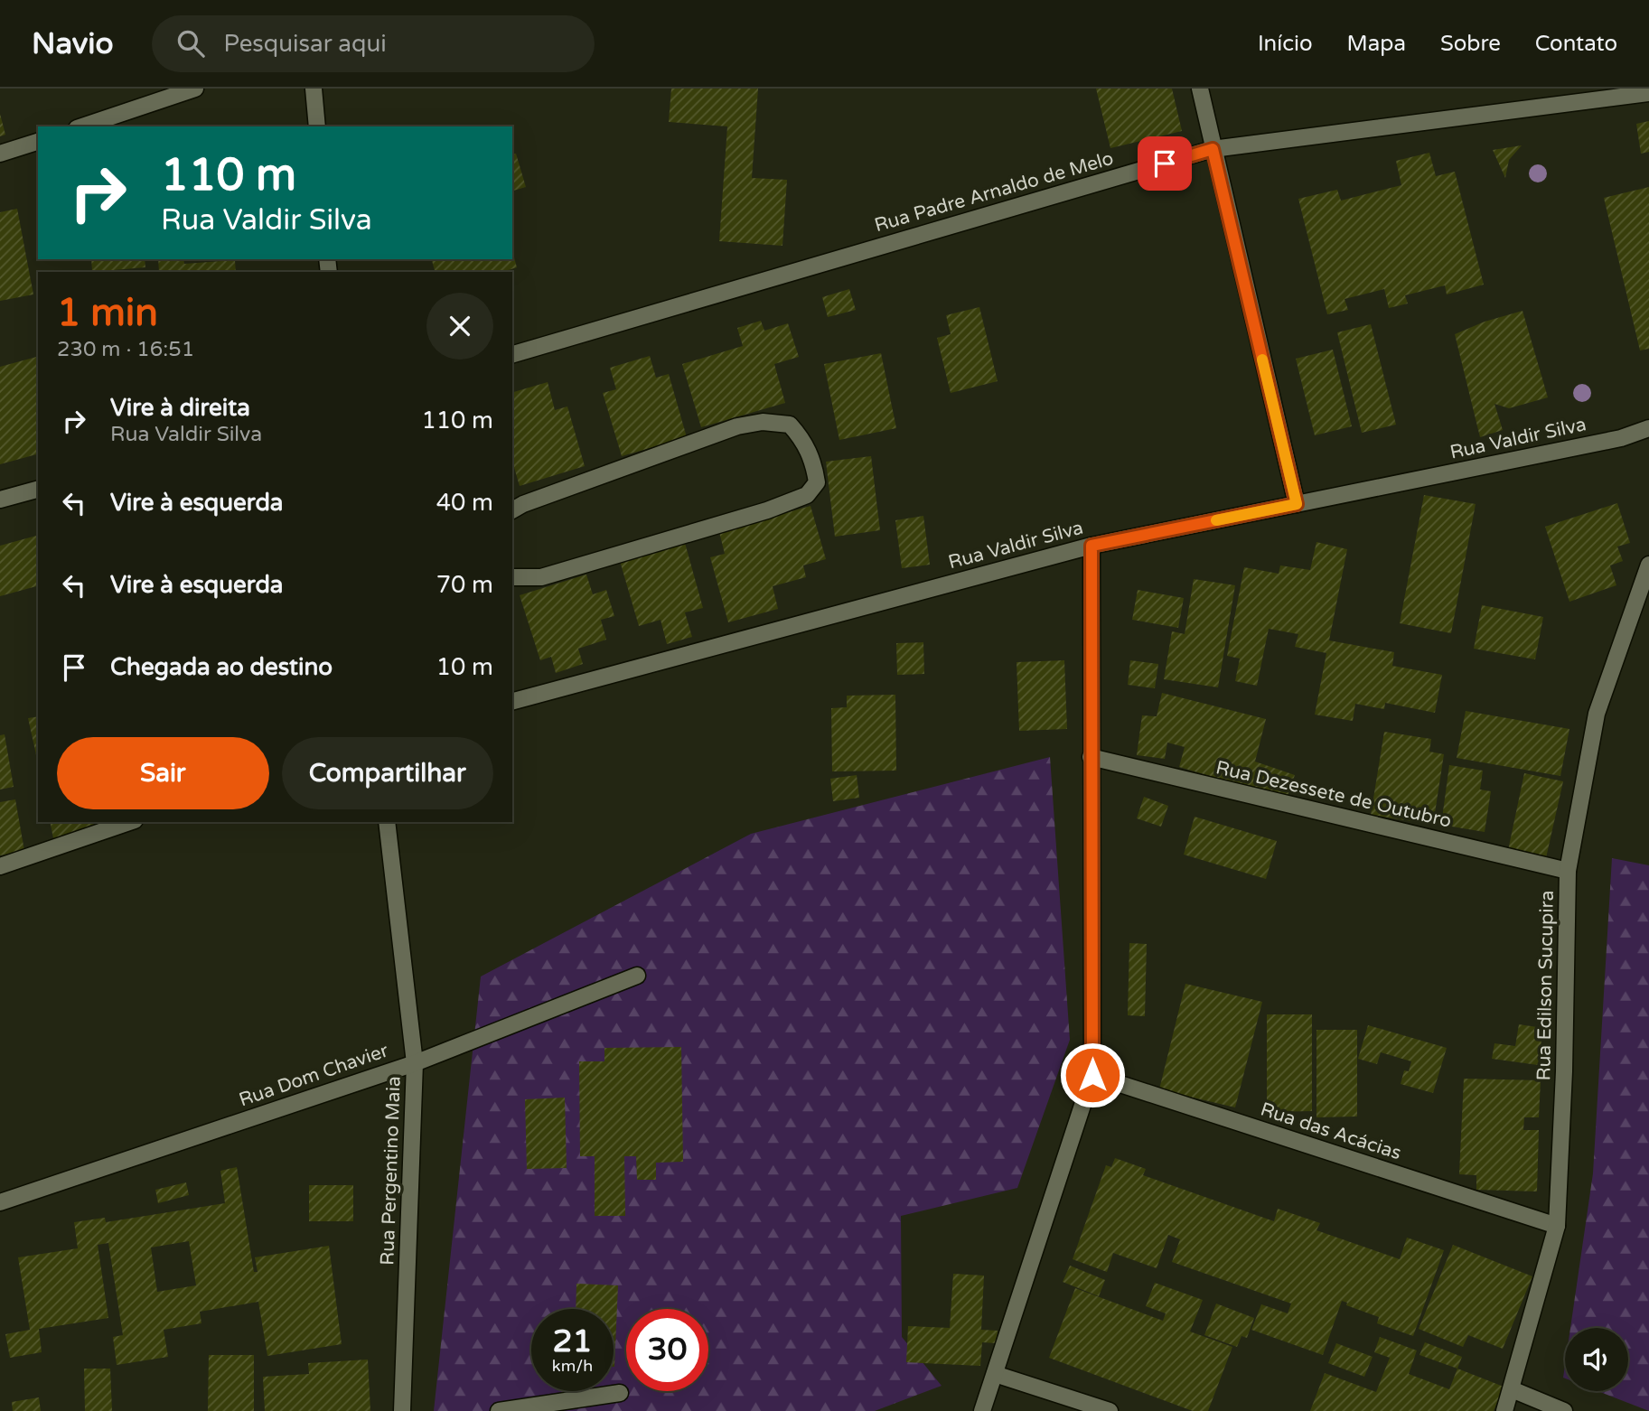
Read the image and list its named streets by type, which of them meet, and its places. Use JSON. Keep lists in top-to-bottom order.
{
  "streets": {
    "street": [
      "Rua Padre Arnaldo de Melo",
      "Rua Valdir Silva",
      "Rua Dezessete de Outubro",
      "Rua Edilson Sucupira",
      "Rua Dom Chavier",
      "Rua das Acácias",
      "Rua Pergentino Maia"
    ]
  },
  "crossings": [
    ["Rua Dezessete de Outubro", "Rua Edilson Sucupira"],
    ["Rua Edilson Sucupira", "Rua das Acácias"],
    ["Rua Dom Chavier", "Rua Pergentino Maia"]
  ],
  "page": {
    "header": "Navio",
    "search": "Pesquisar aqui",
    "nav": [
      "Início",
      "Mapa",
      "Sobre",
      "Contato"
    ],
    "turn": ["110 m", "Rua Valdir Silva"],
    "heading": ["1 min", "230 m · 16:51"],
    "list": [
      {
        "name": "Vire à direita",
        "note": "Rua Valdir Silva",
        "value": "110 m"
      },
      {
        "name": "Vire à esquerda",
        "value": "40 m"
      },
      {
        "name": "Vire à esquerda",
        "value": "70 m"
      },
      {
        "name": "Chegada ao destino",
        "value": "10 m"
      }
    ],
    "buttons": ["Sair", "Compartilhar"],
    "speed": "21 km/h",
    "limit": "30"
  }
}
